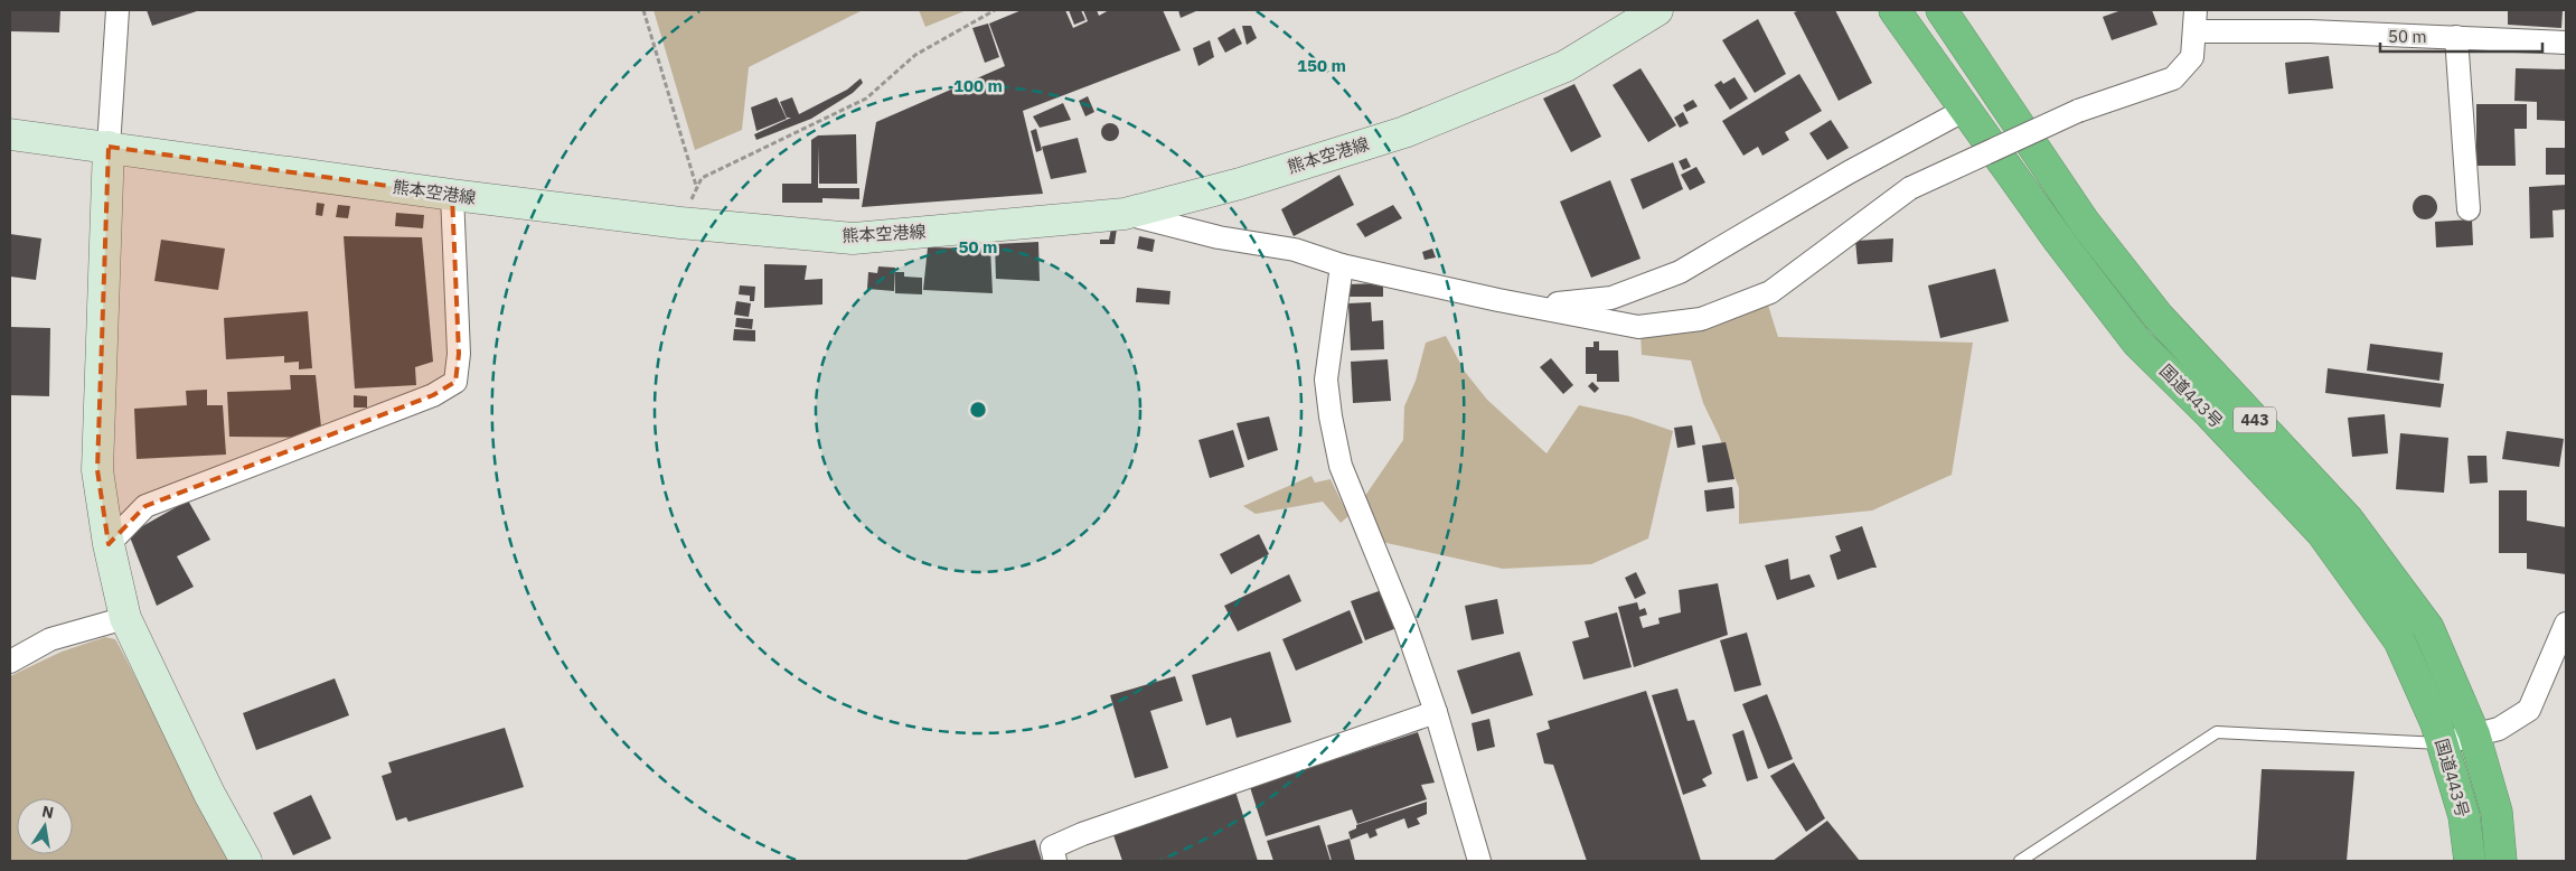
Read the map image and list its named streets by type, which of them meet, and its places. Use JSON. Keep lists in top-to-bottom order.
{
  "streets": {
    "highway": ["国道443号", "443"],
    "main road": ["熊本空港線"]
  },
  "scale_bar": "50 m",
  "north": "top",
  "rings": ["150 m", "100 m", "50 m"]
}
